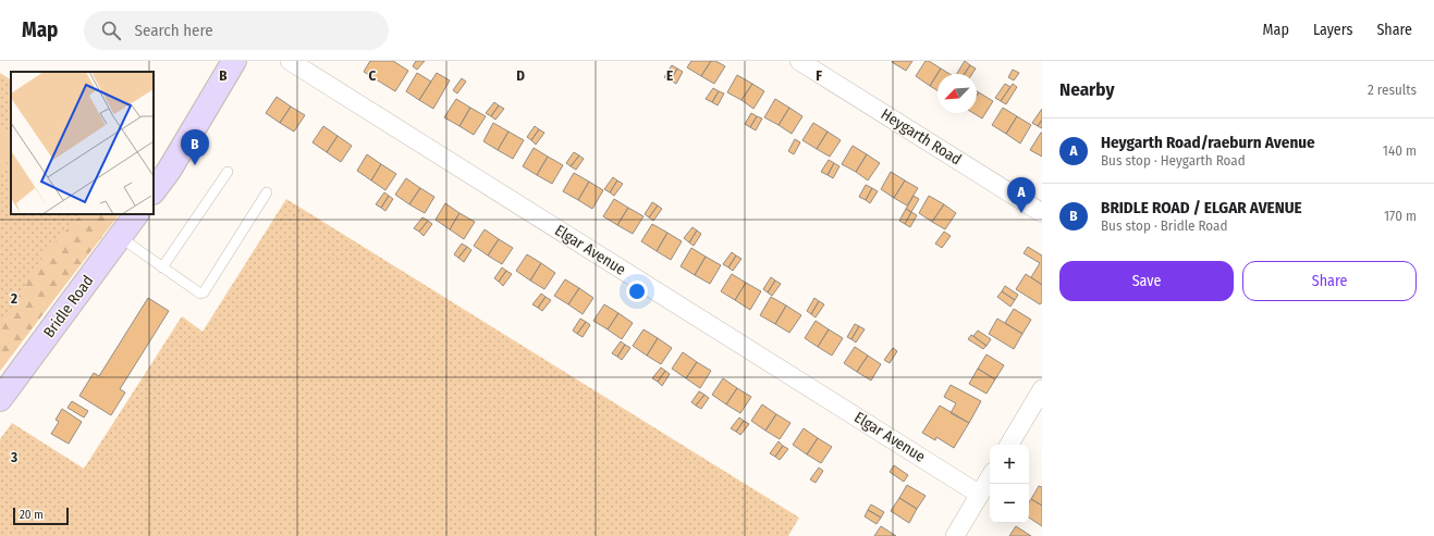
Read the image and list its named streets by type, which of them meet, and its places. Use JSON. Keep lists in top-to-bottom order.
{
  "streets": {
    "street": ["Heygarth Road", "Elgar Avenue", "Bridle Road"]
  },
  "scale_bar": "20 m",
  "north": "bottom left",
  "page": {
    "header": "Map",
    "search": "Search here",
    "nav": ["Map", "Layers", "Share"],
    "heading": ["Nearby", "2 results"],
    "list": [
      {
        "mark": "A",
        "name": "Heygarth Road/raeburn Avenue",
        "note": "Bus stop · Heygarth Road",
        "value": "140 m"
      },
      {
        "mark": "B",
        "name": "BRIDLE ROAD / ELGAR AVENUE",
        "note": "Bus stop · Bridle Road",
        "value": "170 m"
      }
    ],
    "pins": ["B", "A"],
    "buttons": ["Save", "Share"],
    "map_buttons": ["+", "−"],
    "scale": "20 m"
  },
  "grid": {
    "columns": [
      "B",
      "C",
      "D",
      "E",
      "F"
    ],
    "rows": ["2", "3"]
  }
}
